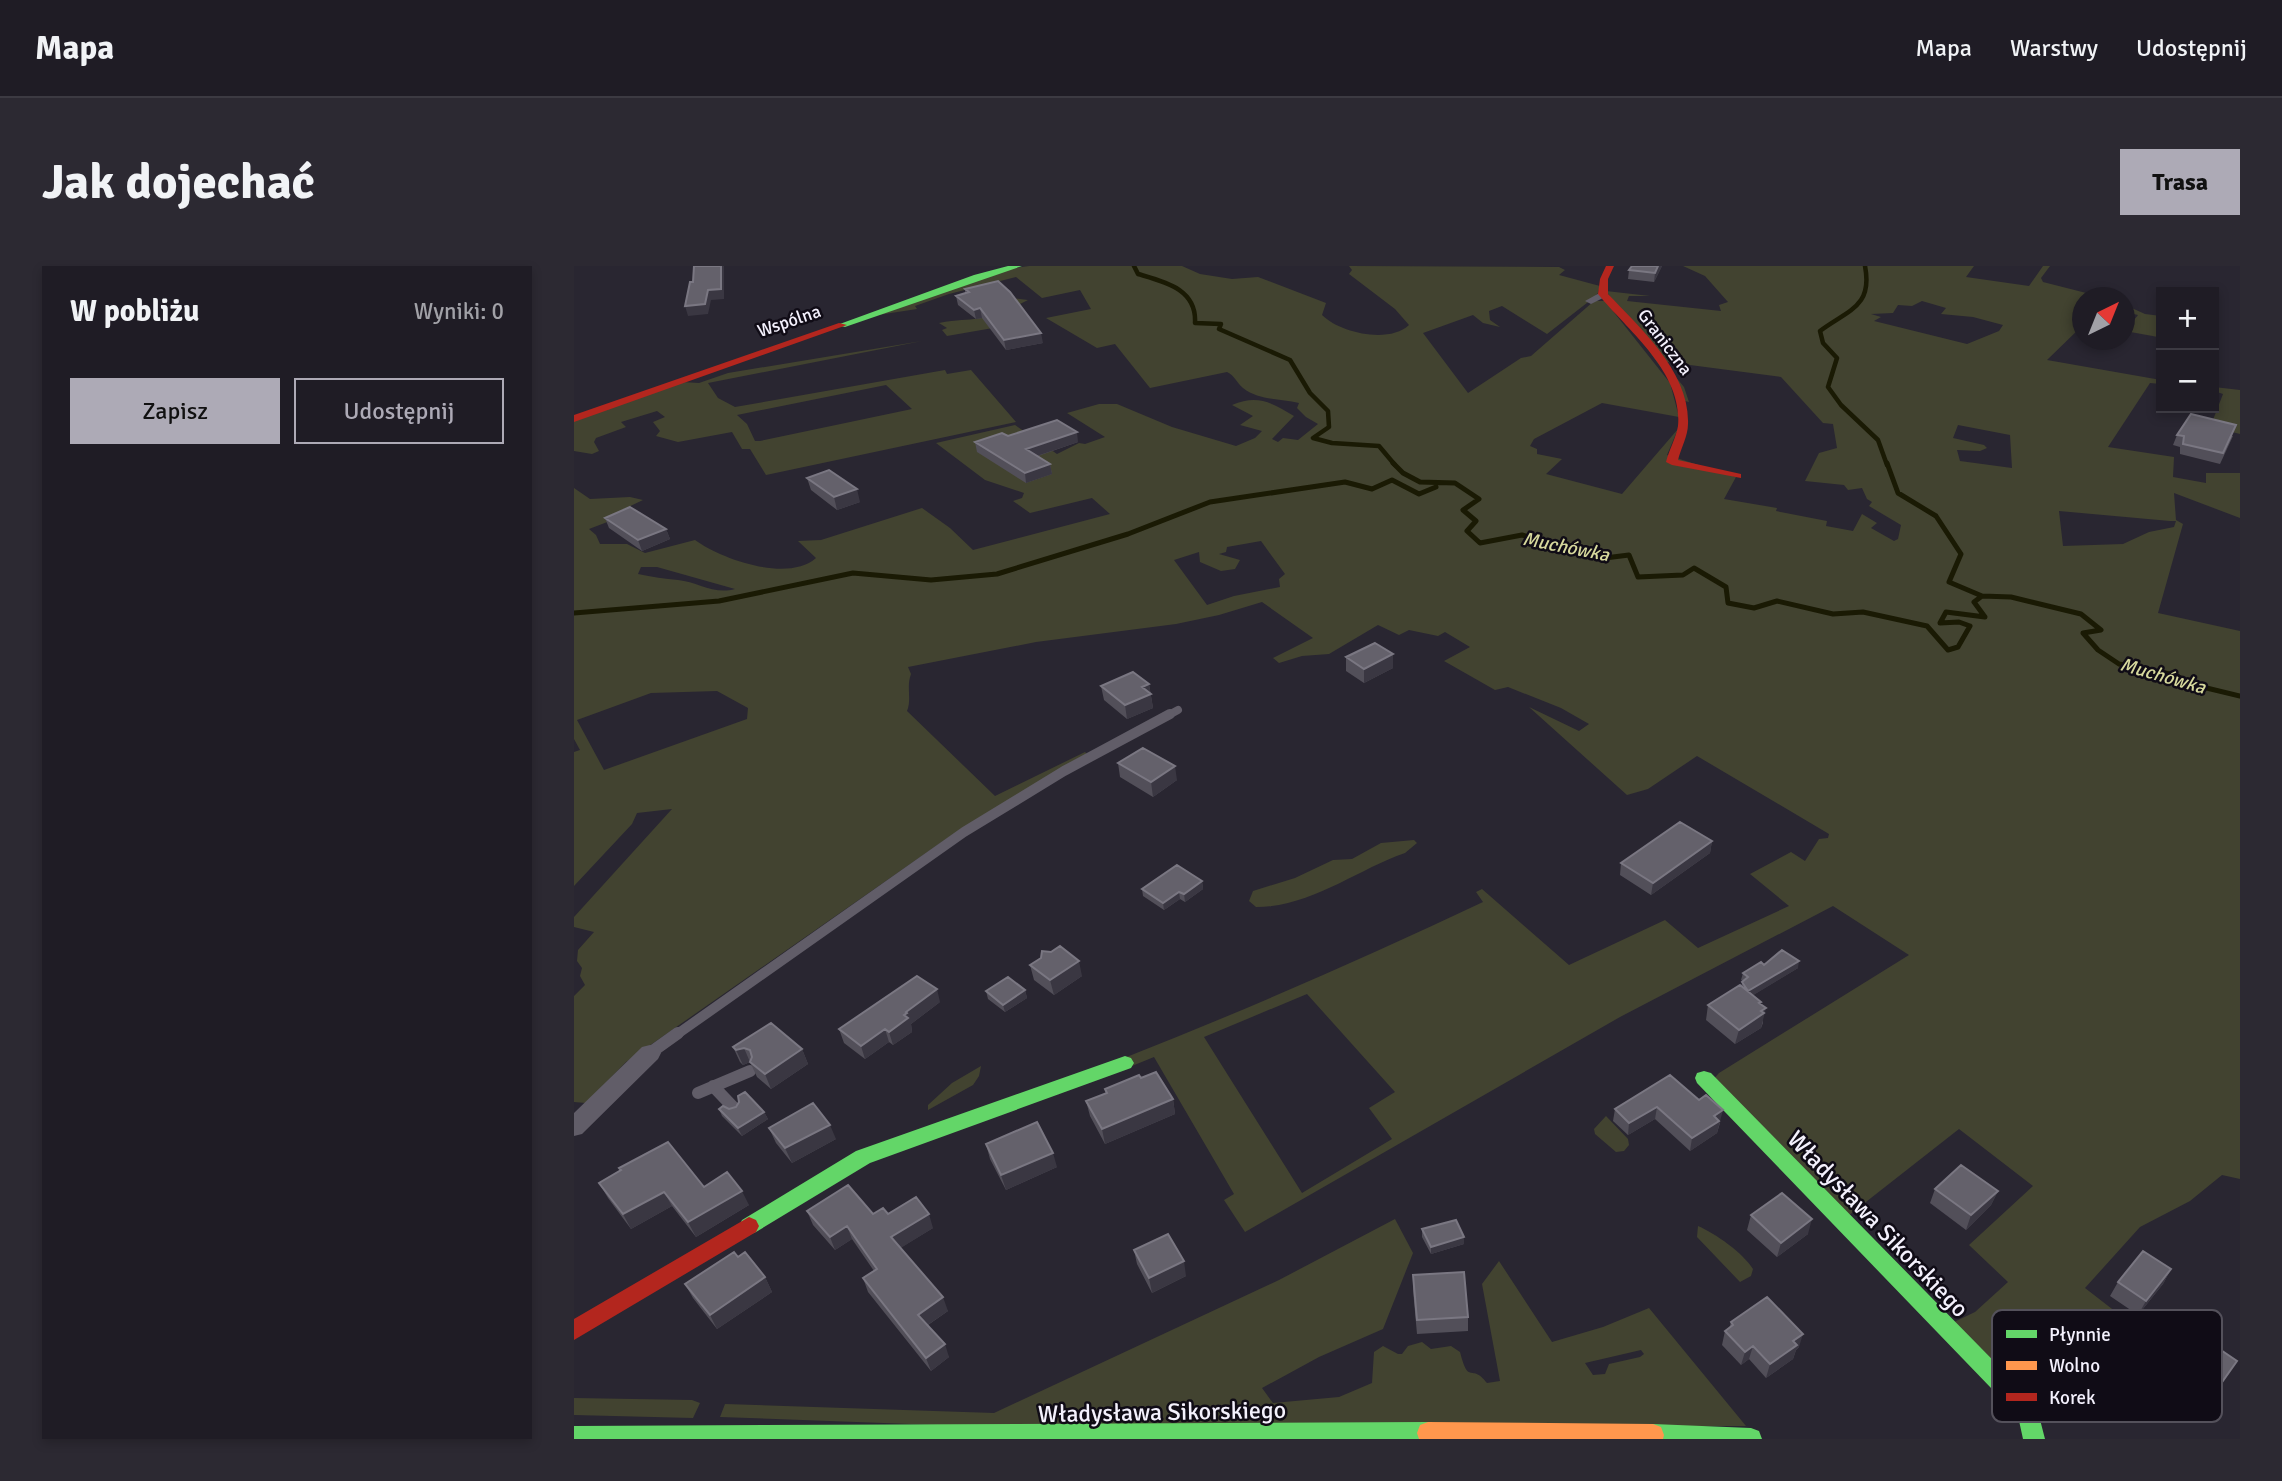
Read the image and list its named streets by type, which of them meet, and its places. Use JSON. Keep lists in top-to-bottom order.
{
  "streets": {
    "street": ["Wspólna", "Graniczna", "Władysława Sikorskiego"]
  },
  "water": ["Muchówka"],
  "legend": ["Płynnie", "Wolno", "Korek"],
  "north": "top right",
  "page": {
    "header": "Mapa",
    "nav": ["Mapa", "Warstwy", "Udostępnij"],
    "buttons": [
      "Trasa",
      ["Zapisz", "Udostępnij"]
    ],
    "title": "Jak dojechać",
    "heading": ["W pobliżu", "Wyniki: 0"],
    "map_buttons": ["+", "−"]
  }
}
